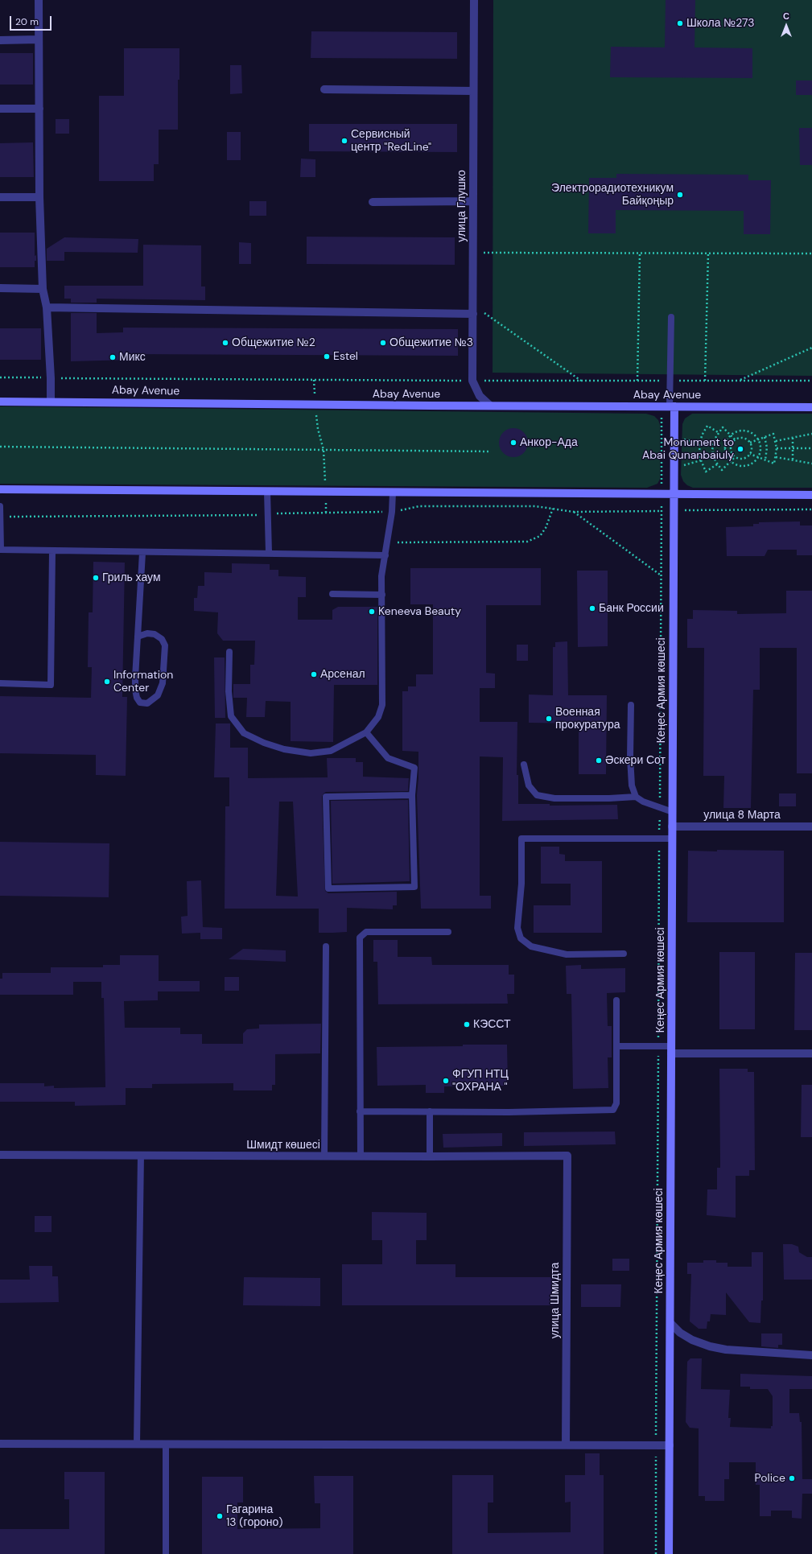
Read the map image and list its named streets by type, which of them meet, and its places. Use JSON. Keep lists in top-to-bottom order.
{
  "streets": {
    "main road": ["Abay Avenue", "Кеңес Армия көшесі"],
    "street": [
      "улица Глушко",
      "улица 8 Марта",
      "Шмидт көшесі",
      "улица Шмидта"
    ]
  },
  "crossings": [
    ["улица Глушко", "Abay Avenue"],
    ["Abay Avenue", "Кеңес Армия көшесі"],
    ["Кеңес Армия көшесі", "улица 8 Марта"],
    ["Шмидт көшесі", "улица Шмидта"]
  ],
  "places": [
    "Школа №273",
    "Сервисный центр \"RedLine\"",
    "Электрорадиотехникум Байқоңыр",
    "Общежитие №2",
    "Общежитие №3",
    "Estel",
    "Микс",
    "Анкор-Ада",
    "Monument to Abai Qunanbaiuly",
    "Гриль хаум",
    "Банк России",
    "Keneeva Beauty",
    "Арсенал",
    "Information Center",
    "Военная прокуратура",
    "Әскери Сот",
    "КЭССТ",
    "ФГУП НТЦ \"ОХРАНА \"",
    "Police",
    "Гагарина 13 (гороно)"
  ],
  "scale_bar": "20 m",
  "north": "top"
}
